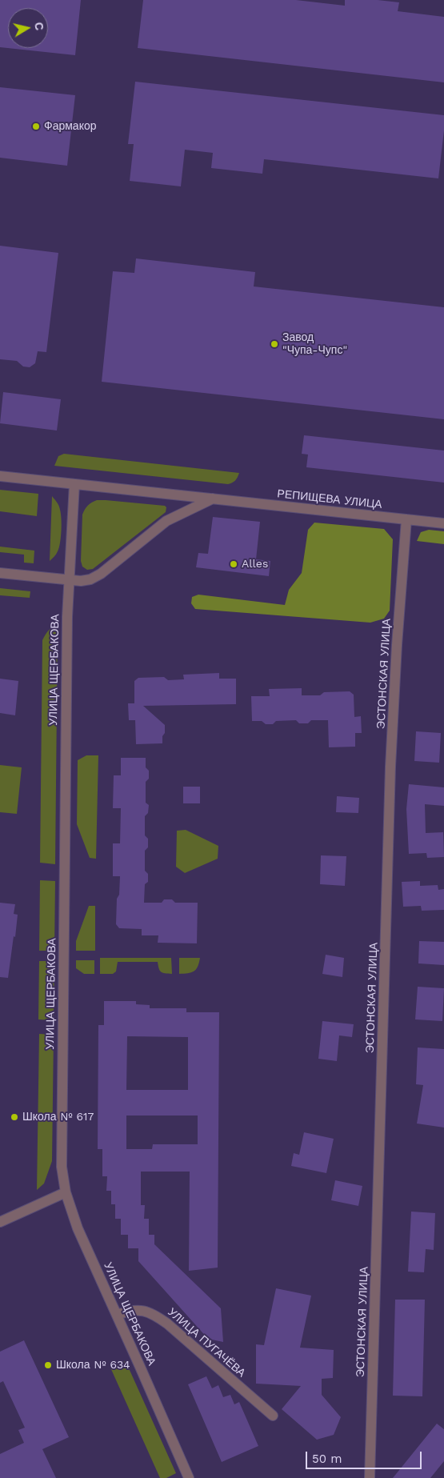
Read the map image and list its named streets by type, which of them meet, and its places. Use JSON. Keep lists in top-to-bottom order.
{
  "streets": {
    "street": [
      "РЕПИЩЕВА УЛИЦА",
      "УЛИЦА ЩЕРБАКОВА",
      "ЭСТОНСКАЯ УЛИЦА",
      "УЛИЦА ПУГАЧЁВА"
    ]
  },
  "crossings": [
    ["РЕПИЩЕВА УЛИЦА", "УЛИЦА ЩЕРБАКОВА"],
    ["РЕПИЩЕВА УЛИЦА", "ЭСТОНСКАЯ УЛИЦА"],
    ["УЛИЦА ЩЕРБАКОВА", "УЛИЦА ПУГАЧЁВА"]
  ],
  "places": [
    "Фармакор",
    "Завод \"Чупа-Чупс\"",
    "Alles",
    "Школа № 617",
    "Школа № 634"
  ],
  "scale_bar": "50 m",
  "north": "right"
}
